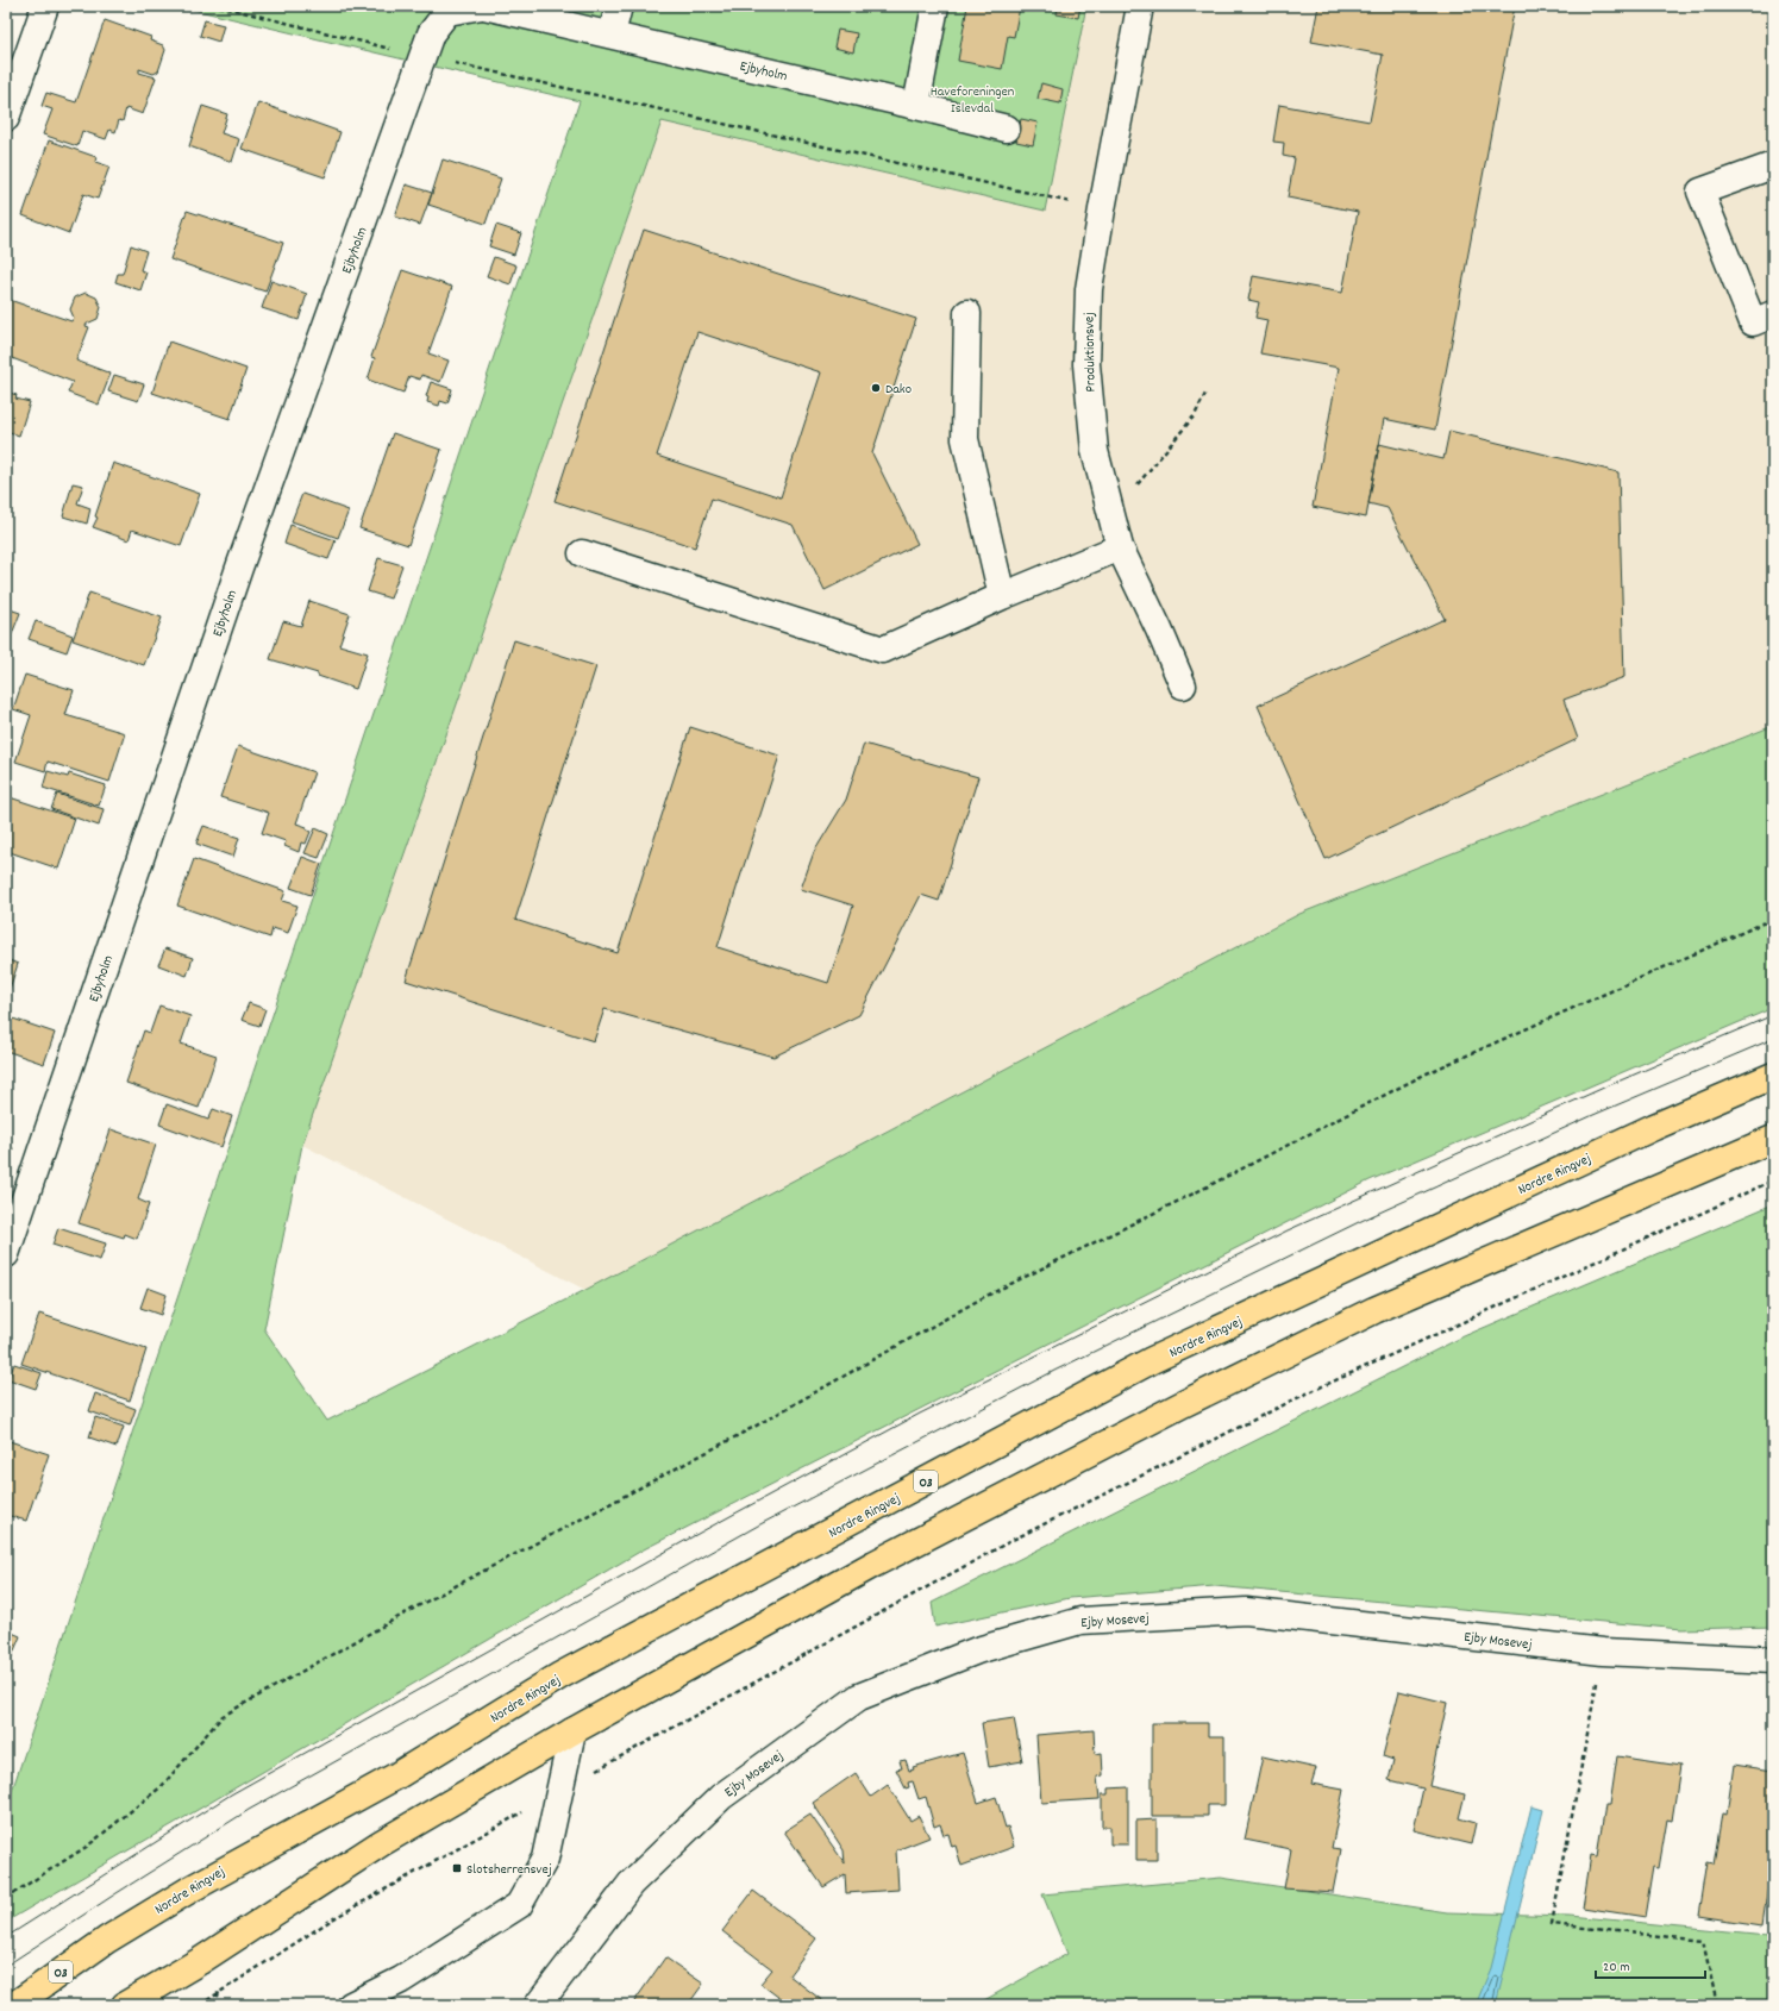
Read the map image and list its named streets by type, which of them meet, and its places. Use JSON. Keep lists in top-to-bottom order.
{
  "streets": {
    "main road": ["Nordre Ringvej", "O3"],
    "street": ["Ejbyholm", "Produktionsvej", "Ejby Mosevej"]
  },
  "parks": ["Haveforeningen Islevdal"],
  "places": {
    "other": ["Dako"],
    "transit": ["Slotsherrensvej"]
  },
  "scale_bar": "20 m"
}
